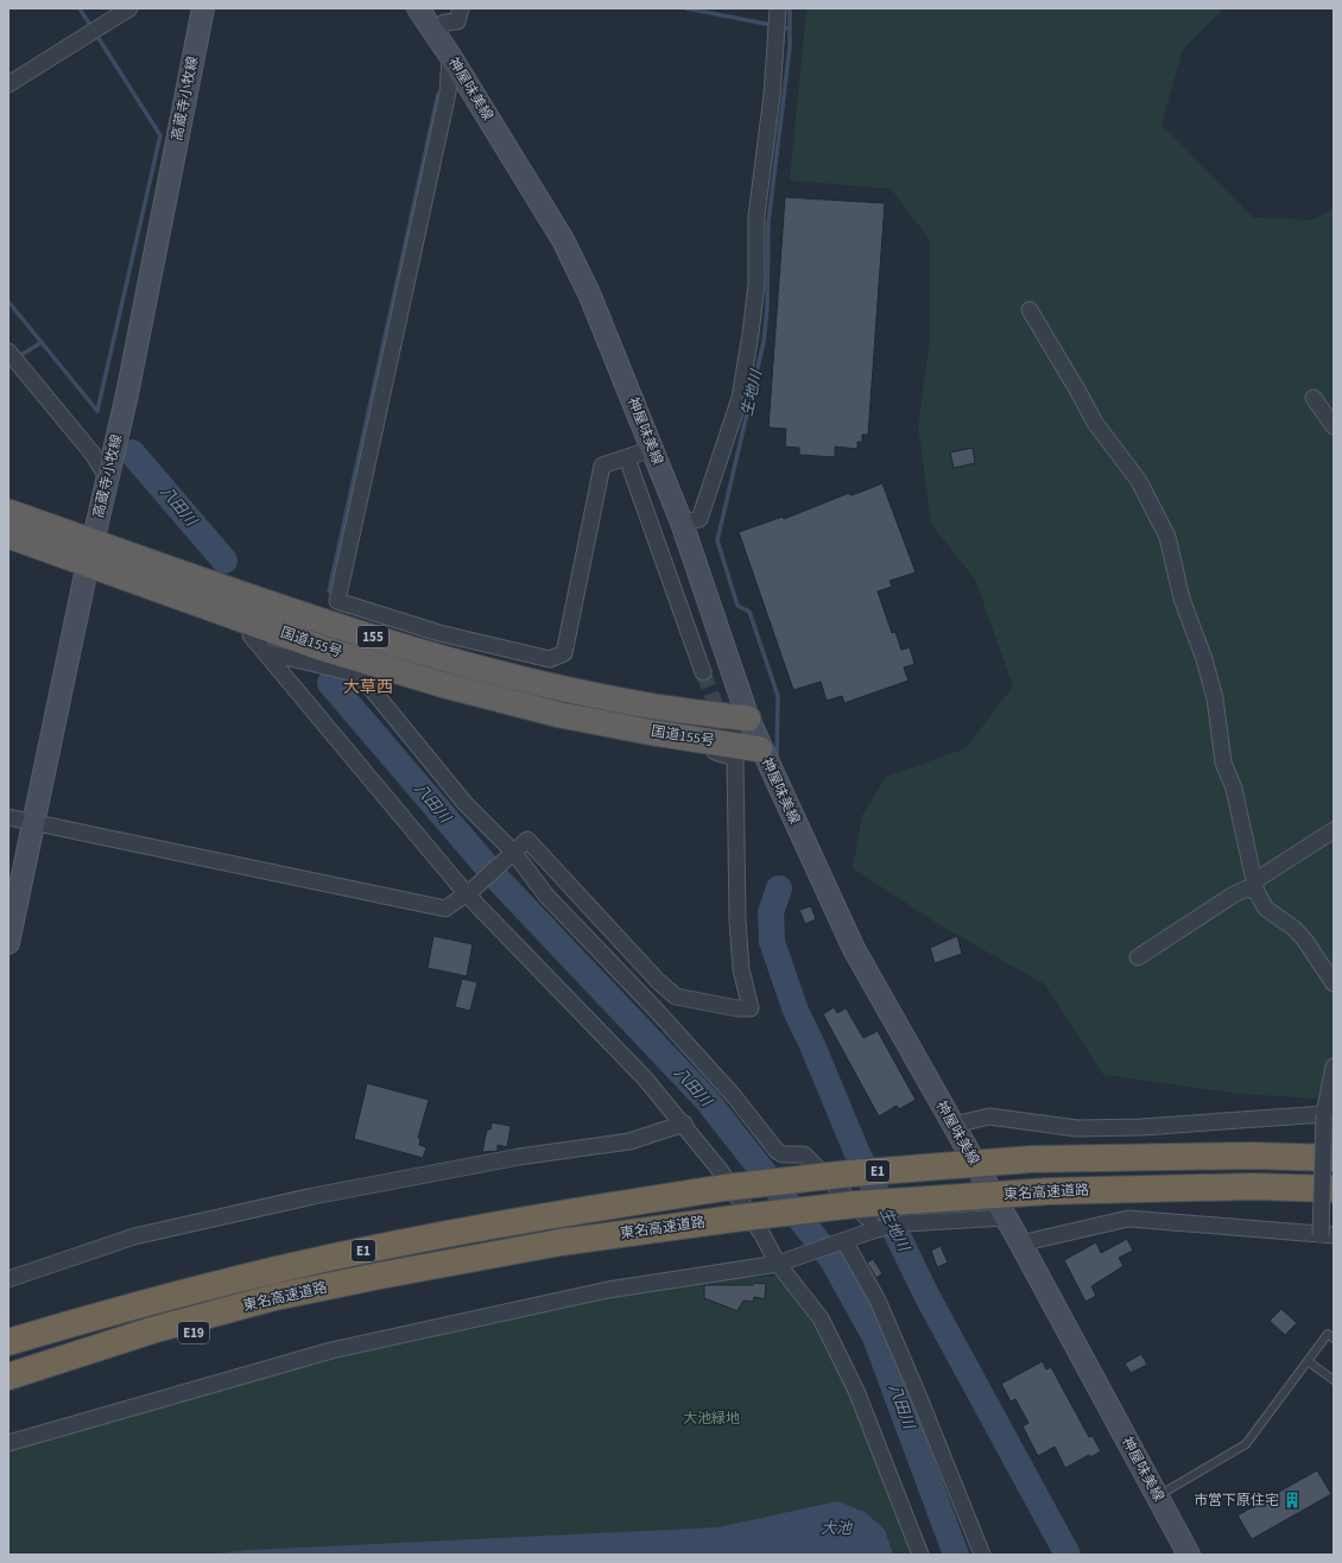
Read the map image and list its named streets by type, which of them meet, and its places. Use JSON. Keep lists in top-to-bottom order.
{
  "streets": {
    "highway": [
      "155",
      "国道155号",
      "E1",
      "東名高速道路",
      "E19"
    ],
    "main road": ["神屋味美線", "高蔵寺小牧線"]
  },
  "crossings": [
    ["神屋味美線", "国道155号"],
    ["高蔵寺小牧線", "国道155号"],
    ["東名高速道路", "E19"]
  ],
  "districts": ["大草西"],
  "water": ["生地川", "八田川", "大池"],
  "parks": ["大池緑地"],
  "places": {
    "building": ["市営下原住宅"]
  }
}
